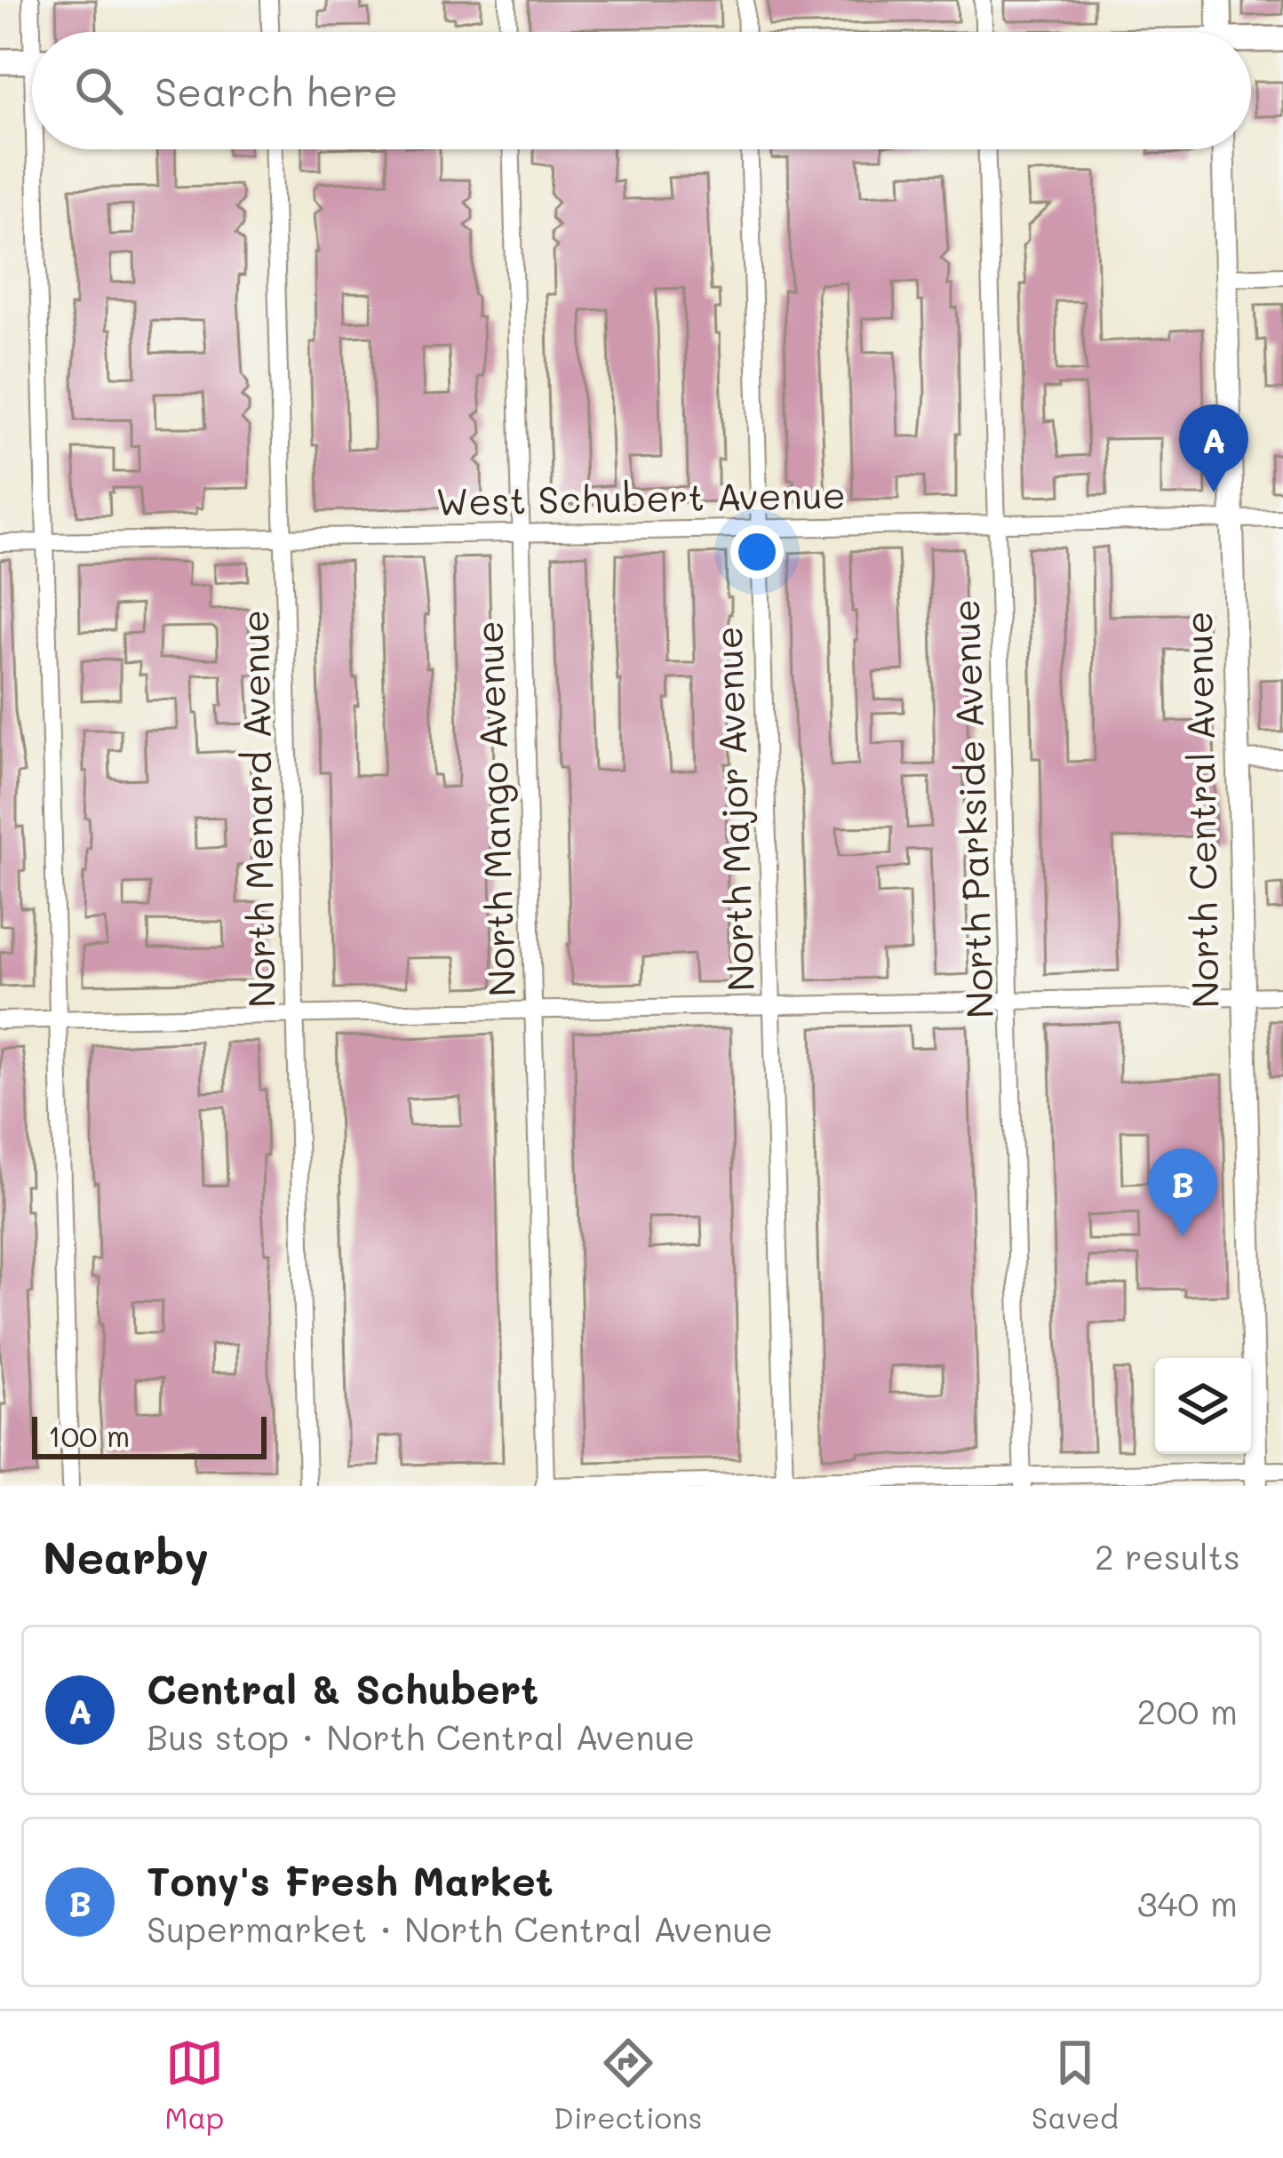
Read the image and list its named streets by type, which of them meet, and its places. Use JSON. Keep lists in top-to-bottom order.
{
  "streets": {
    "street": [
      "West Schubert Avenue",
      "North Menard Avenue",
      "North Mango Avenue",
      "North Major Avenue",
      "North Parkside Avenue",
      "North Central Avenue"
    ]
  },
  "crossings": [
    ["West Schubert Avenue", "North Menard Avenue"],
    ["West Schubert Avenue", "North Mango Avenue"],
    ["West Schubert Avenue", "North Major Avenue"],
    ["West Schubert Avenue", "North Parkside Avenue"],
    ["West Schubert Avenue", "North Central Avenue"]
  ],
  "scale_bar": "100 m",
  "page": {
    "search": "Search here",
    "pins": ["A", "B"],
    "scale": "100 m",
    "heading": ["Nearby", "2 results"],
    "list": [
      {
        "mark": "A",
        "name": "Central & Schubert",
        "note": "Bus stop · North Central Avenue",
        "value": "200 m"
      },
      {
        "mark": "B",
        "name": "Tony's Fresh Market",
        "note": "Supermarket · North Central Avenue",
        "value": "340 m"
      }
    ],
    "nav": ["Map", "Directions", "Saved"]
  }
}
